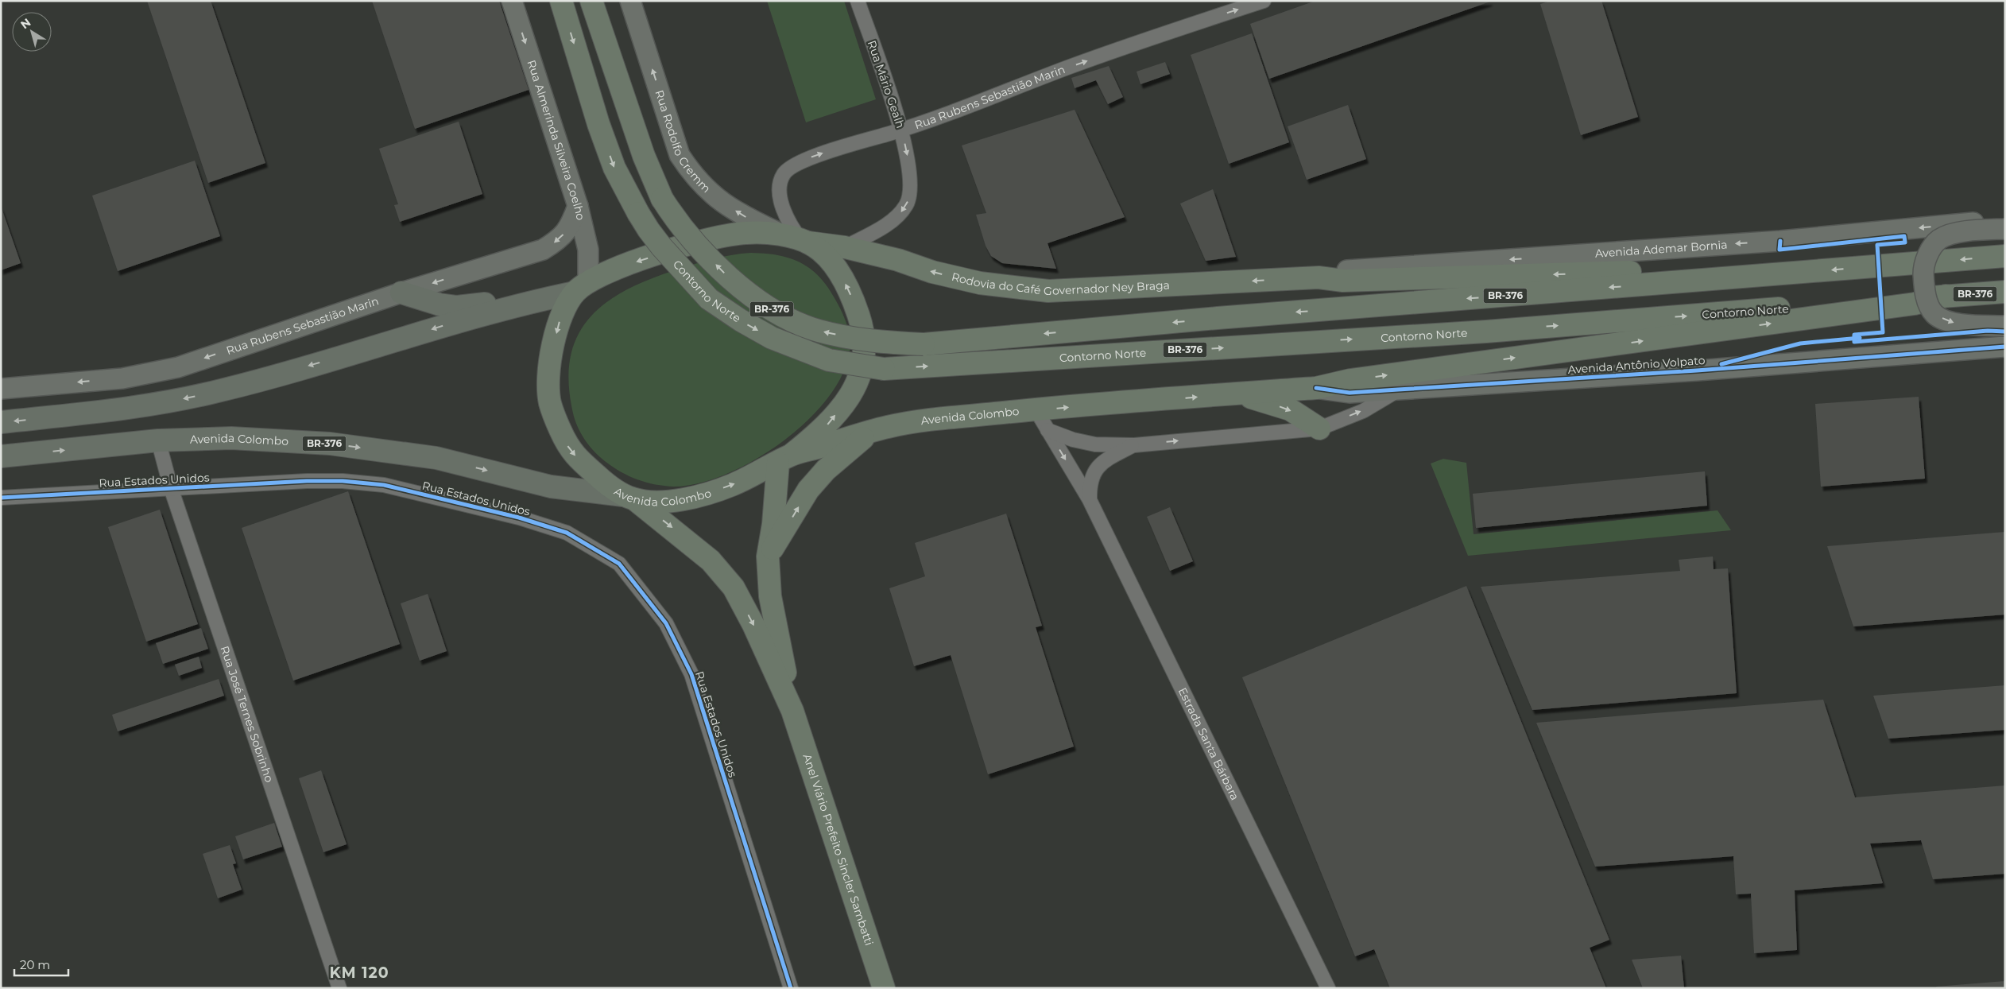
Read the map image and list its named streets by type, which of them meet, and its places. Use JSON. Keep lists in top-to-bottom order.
{
  "streets": {
    "highway": [
      "Rodovia do Café Governador Ney Braga",
      "Contorno Norte",
      "BR-376",
      "Avenida Colombo",
      "Anel Viário Prefeito Sincler Sambatti"
    ],
    "street": [
      "Rua Mário Gealh",
      "Rua Rubens Sebastião Marin",
      "Rua Rodolfo Cremm",
      "Rua Almerinda Silveira Coelho",
      "Avenida Ademar Bornia",
      "Avenida Antônio Volpato",
      "Rua Estados Unidos",
      "Rua José Ternes Sobrinho",
      "Estrada Santa Bárbara"
    ]
  },
  "crossings": [
    ["Rua Mário Gealh", "Rua Rubens Sebastião Marin"],
    ["Rua Mário Gealh", "Rua Rodolfo Cremm"],
    ["Rua Mário Gealh", "Rodovia do Café Governador Ney Braga"],
    ["Rua Rubens Sebastião Marin", "Rua Rodolfo Cremm"],
    ["Rua Rubens Sebastião Marin", "Rua Almerinda Silveira Coelho"],
    ["Rua Rubens Sebastião Marin", "Rodovia do Café Governador Ney Braga"],
    ["Rua Rodolfo Cremm", "Rodovia do Café Governador Ney Braga"],
    ["Rua Almerinda Silveira Coelho", "Anel Viário Prefeito Sincler Sambatti"],
    ["Avenida Ademar Bornia", "Rodovia do Café Governador Ney Braga"],
    ["Rodovia do Café Governador Ney Braga", "Contorno Norte"],
    ["Rodovia do Café Governador Ney Braga", "BR-376"],
    ["Contorno Norte", "BR-376"],
    ["Contorno Norte", "Avenida Colombo"],
    ["BR-376", "Avenida Colombo"],
    ["Avenida Antônio Volpato", "Avenida Colombo"],
    ["Avenida Colombo", "Rua José Ternes Sobrinho"],
    ["Avenida Colombo", "Estrada Santa Bárbara"],
    ["Avenida Colombo", "Anel Viário Prefeito Sincler Sambatti"],
    ["Rua Estados Unidos", "Rua José Ternes Sobrinho"]
  ],
  "one_way": [
    "Rua Mário Gealh",
    "Rua Rodolfo Cremm",
    "Rua Almerinda Silveira Coelho",
    "Avenida Ademar Bornia",
    "Rodovia do Café Governador Ney Braga",
    "Avenida Colombo",
    "Anel Viário Prefeito Sincler Sambatti"
  ],
  "districts": ["KM 120"],
  "scale_bar": "20 m",
  "north": "top left"
}
